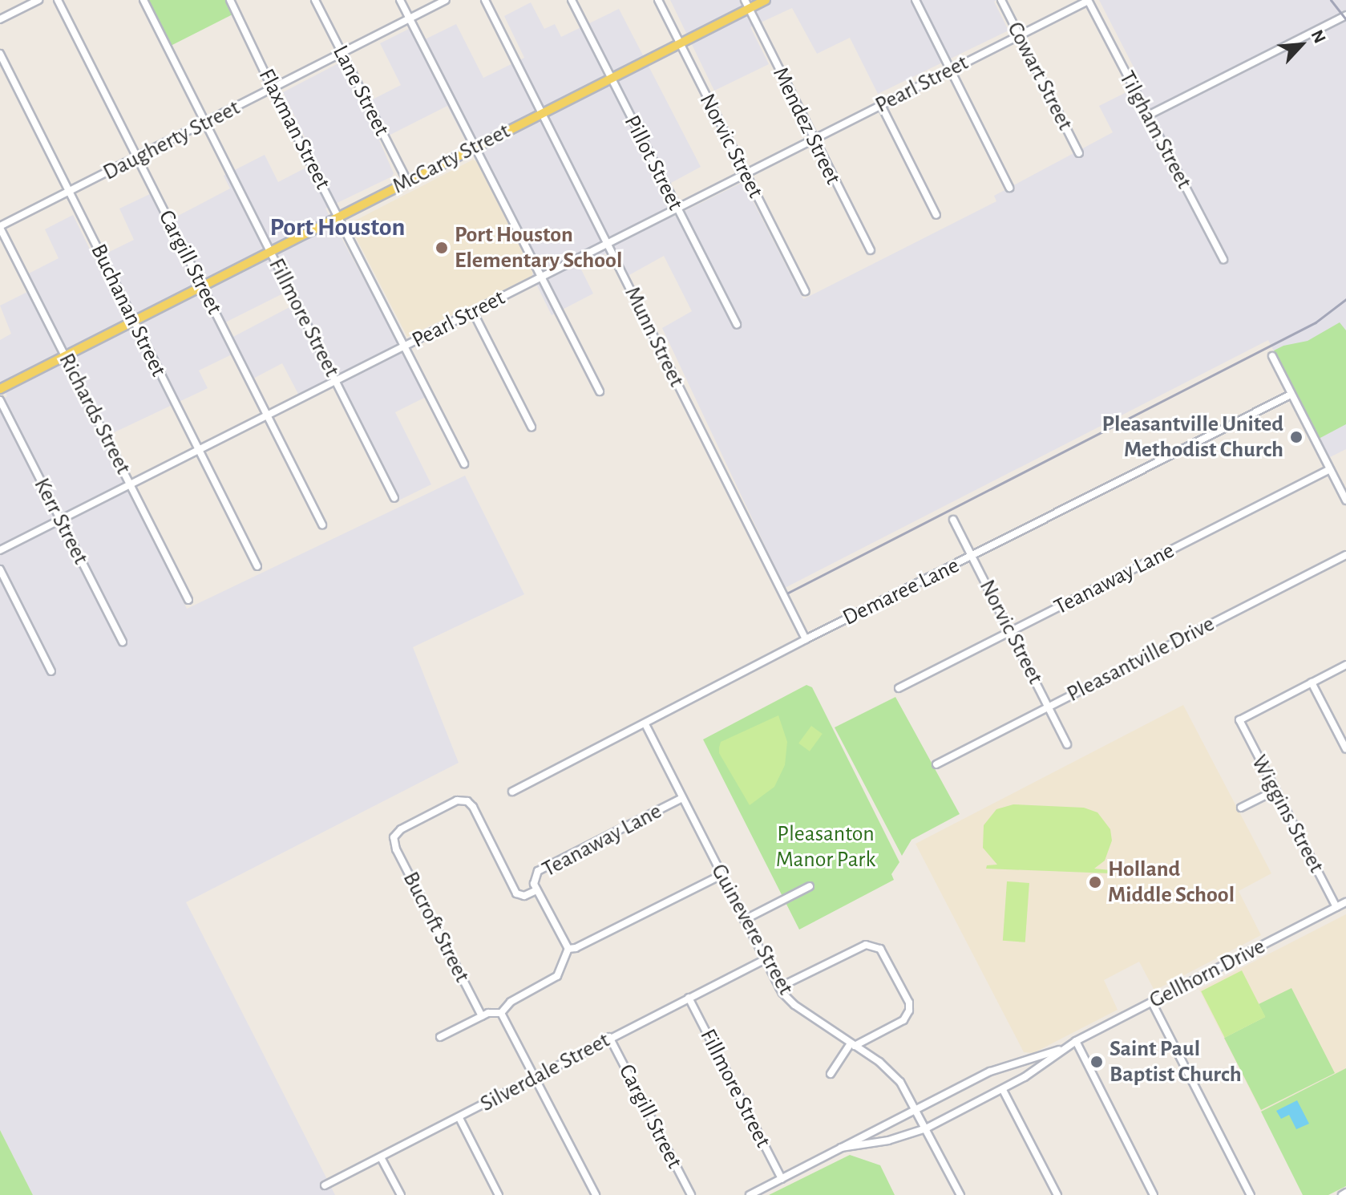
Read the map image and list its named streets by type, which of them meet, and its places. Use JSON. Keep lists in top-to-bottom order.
{
  "streets": {
    "main road": ["McCarty Street"],
    "street": [
      "Cowart Street",
      "Pearl Street",
      "Lane Street",
      "Mendez Street",
      "Flaxman Street",
      "Tilgham Street",
      "Daugherty Street",
      "Norvic Street",
      "Pillot Street",
      "Cargill Street",
      "Buchanan Street",
      "Fillmore Street",
      "Munn Street",
      "Richards Street",
      "Kerr Street",
      "Teanaway Lane",
      "Demaree Lane",
      "Pleasantville Drive",
      "Wiggins Street",
      "Bucroft Street",
      "Guinevere Street",
      "Gellhorn Drive",
      "Silverdale Street"
    ]
  },
  "crossings": [
    ["Cowart Street", "Pearl Street"],
    ["Pearl Street", "Mendez Street"],
    ["Pearl Street", "Flaxman Street"],
    ["Pearl Street", "Tilgham Street"],
    ["Pearl Street", "Norvic Street"],
    ["Pearl Street", "Pillot Street"],
    ["Pearl Street", "Cargill Street"],
    ["Pearl Street", "Buchanan Street"],
    ["Pearl Street", "Fillmore Street"],
    ["Pearl Street", "Munn Street"],
    ["Pearl Street", "Richards Street"],
    ["Pearl Street", "Kerr Street"],
    ["Lane Street", "Daugherty Street"],
    ["Lane Street", "McCarty Street"],
    ["Mendez Street", "McCarty Street"],
    ["Flaxman Street", "Daugherty Street"],
    ["Flaxman Street", "McCarty Street"],
    ["Daugherty Street", "Cargill Street"],
    ["Daugherty Street", "Buchanan Street"],
    ["Daugherty Street", "Fillmore Street"],
    ["Daugherty Street", "Richards Street"],
    ["Norvic Street", "McCarty Street"],
    ["Norvic Street", "Teanaway Lane"],
    ["Norvic Street", "Demaree Lane"],
    ["Norvic Street", "Pleasantville Drive"],
    ["McCarty Street", "Pillot Street"],
    ["McCarty Street", "Cargill Street"],
    ["McCarty Street", "Buchanan Street"],
    ["McCarty Street", "Fillmore Street"],
    ["McCarty Street", "Munn Street"],
    ["McCarty Street", "Richards Street"],
    ["Cargill Street", "Silverdale Street"],
    ["Fillmore Street", "Gellhorn Drive"],
    ["Fillmore Street", "Silverdale Street"],
    ["Munn Street", "Demaree Lane"],
    ["Teanaway Lane", "Bucroft Street"],
    ["Teanaway Lane", "Guinevere Street"],
    ["Demaree Lane", "Guinevere Street"],
    ["Wiggins Street", "Gellhorn Drive"],
    ["Guinevere Street", "Gellhorn Drive"],
    ["Guinevere Street", "Silverdale Street"]
  ],
  "districts": ["Port Houston"],
  "parks": ["Pleasanton Manor Park"],
  "places": [
    "Port Houston Elementary School",
    "Pleasantville United Methodist Church",
    "Holland Middle School",
    "Saint Paul Baptist Church"
  ],
  "north": "top right"
}
